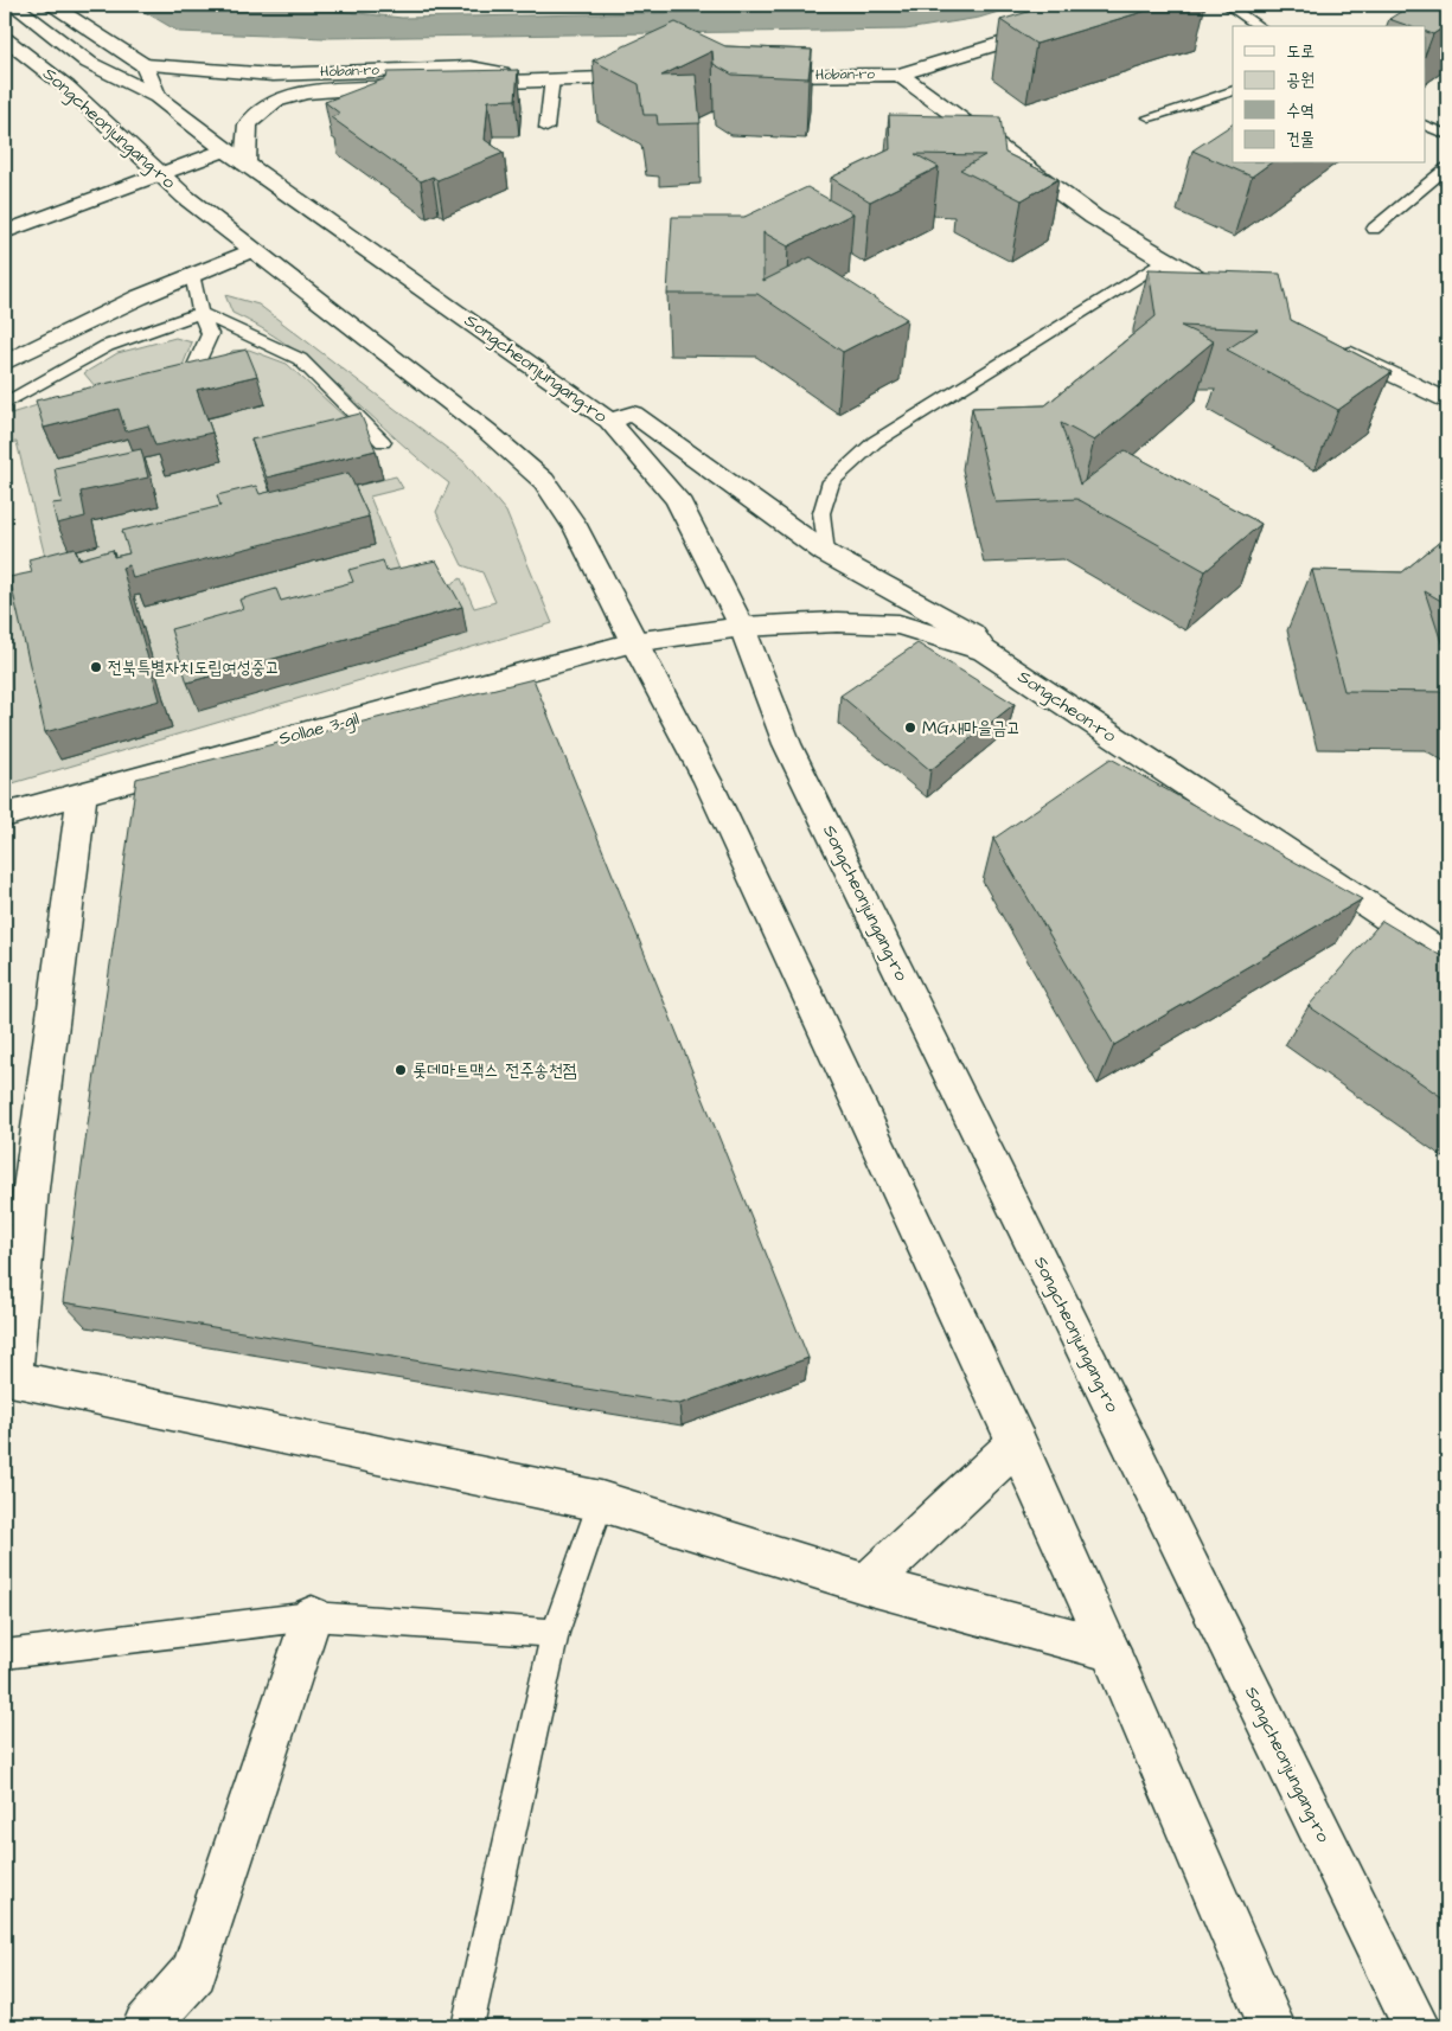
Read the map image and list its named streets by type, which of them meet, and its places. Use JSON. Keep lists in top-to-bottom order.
{
  "streets": {
    "street": [
      "Hoban-ro",
      "Songcheonjungang-ro",
      "Songcheon-ro",
      "Sollae 3-gil"
    ]
  },
  "crossings": [
    ["Hoban-ro", "Songcheonjungang-ro"],
    ["Songcheonjungang-ro", "Songcheon-ro"],
    ["Songcheonjungang-ro", "Sollae 3-gil"],
    ["Songcheon-ro", "Sollae 3-gil"]
  ],
  "places": ["전북특별자치도립여성중고", "MG새마을금고", "롯데마트맥스 전주송천점"],
  "legend": [
    "도로",
    "공원",
    "수역",
    "건물"
  ]
}
